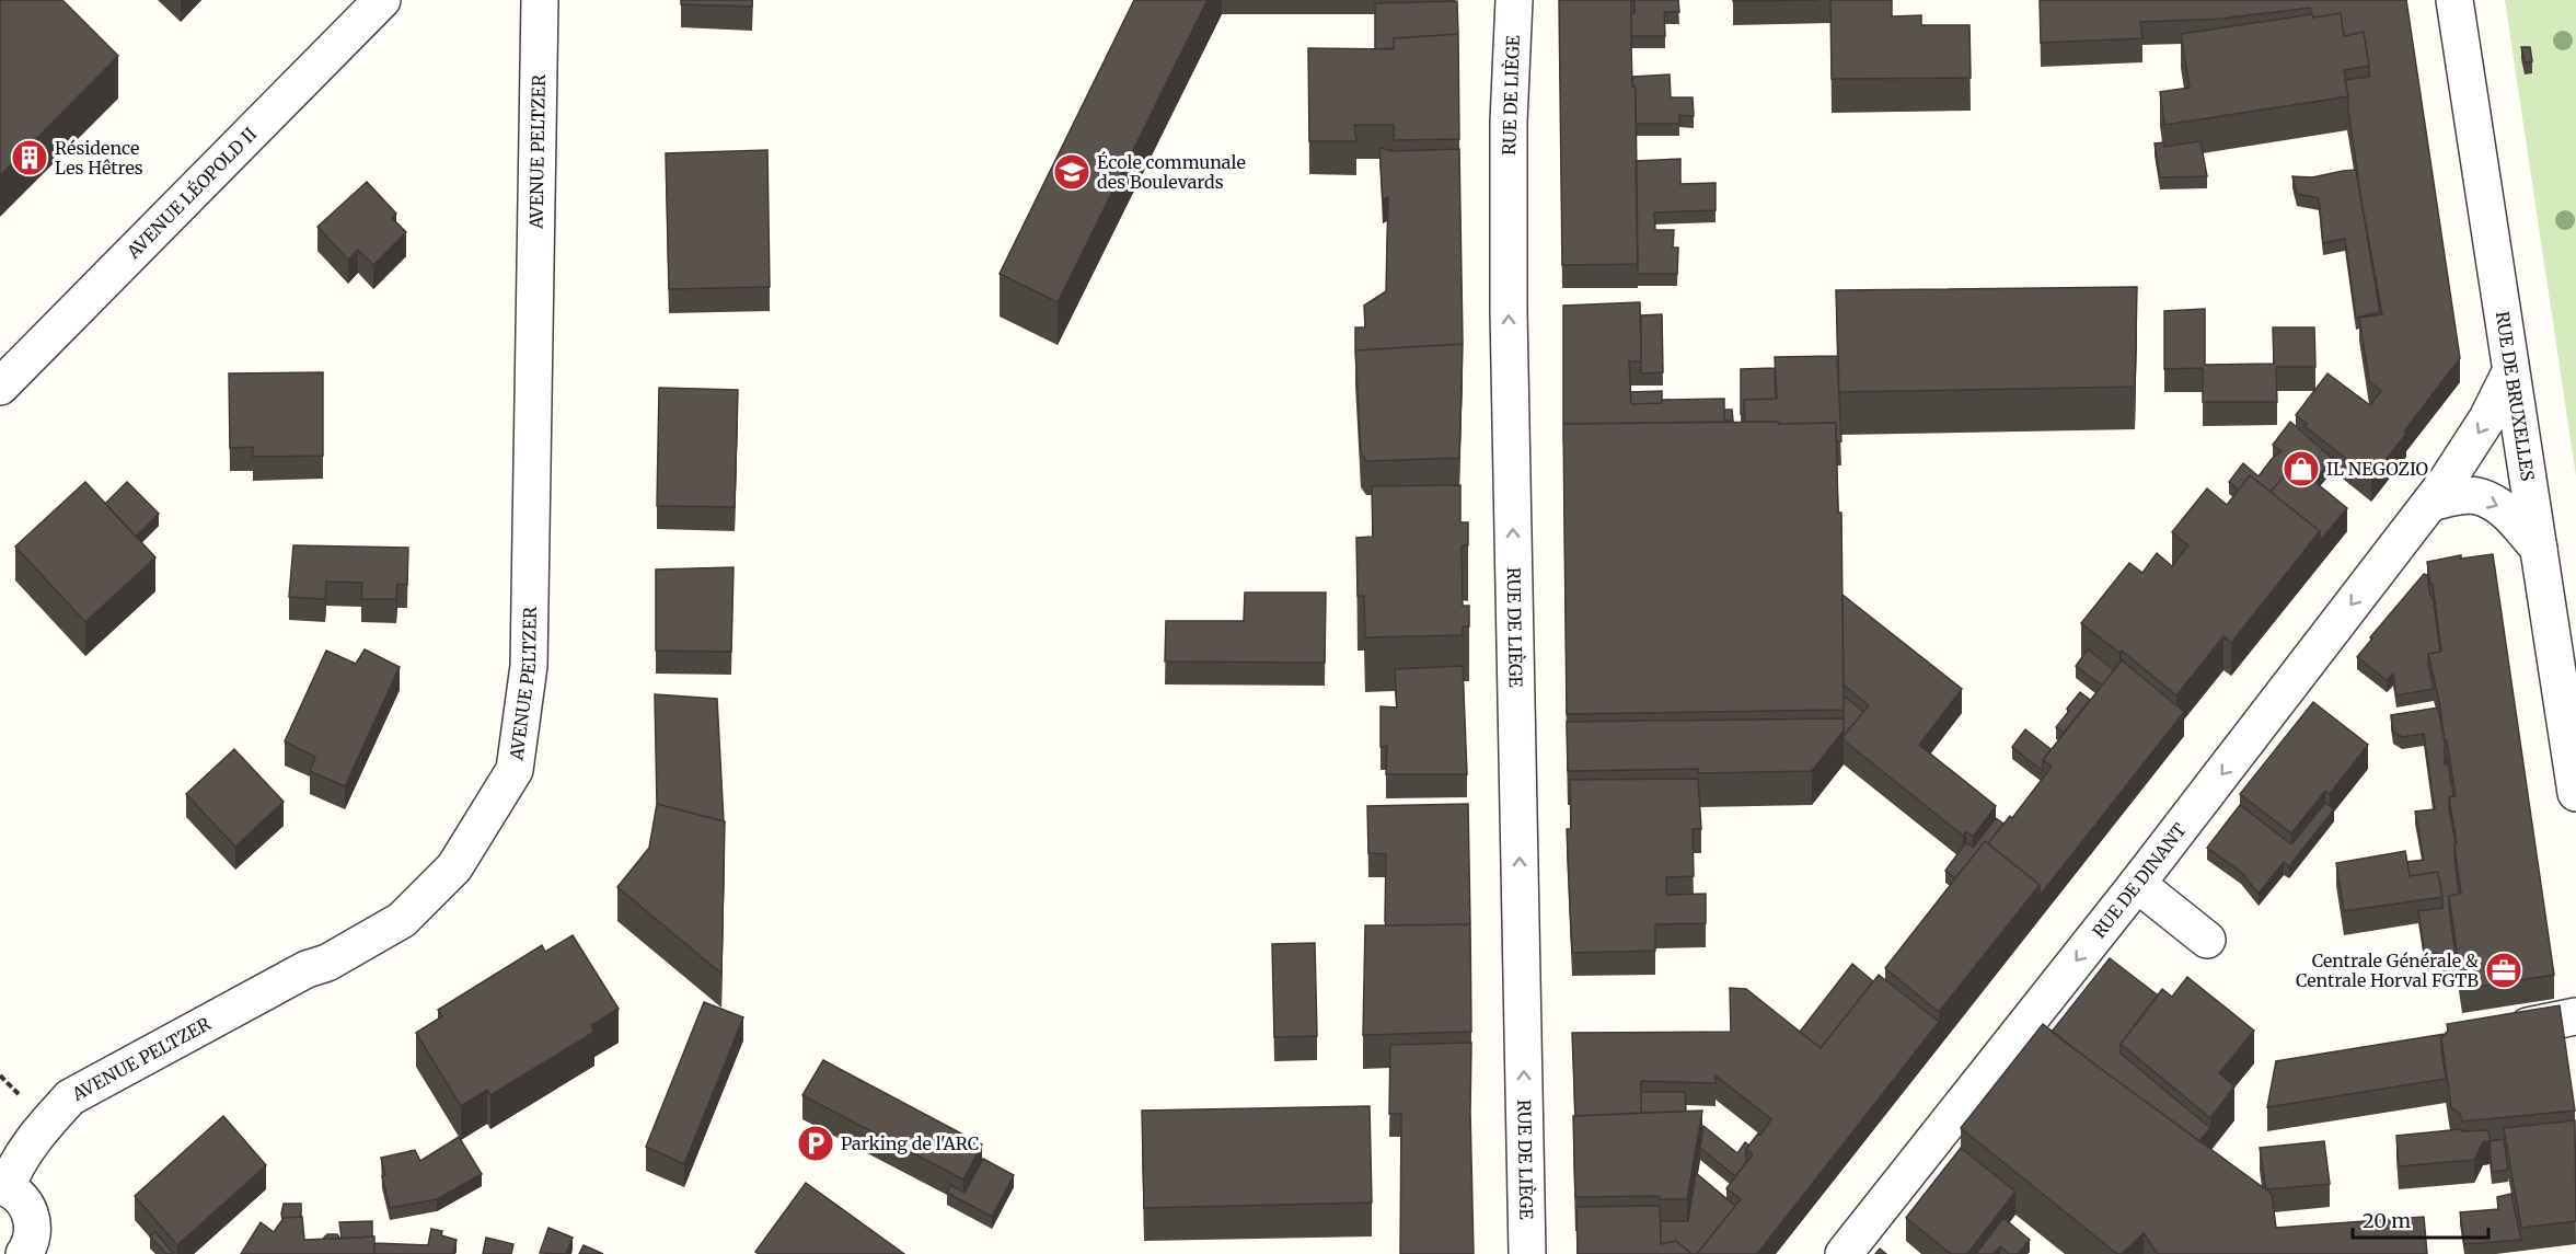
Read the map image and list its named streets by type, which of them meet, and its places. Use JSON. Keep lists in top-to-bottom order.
{
  "streets": {
    "street": [
      "RUE DE LIÈGE",
      "AVENUE PELTZER",
      "AVENUE LÉOPOLD II",
      "RUE DE BRUXELLES",
      "RUE DE DINANT"
    ]
  },
  "crossings": [
    ["RUE DE BRUXELLES", "RUE DE DINANT"]
  ],
  "one_way": ["RUE DE LIÈGE", "RUE DE DINANT"],
  "places": {
    "building": ["Résidence Les Hêtres"],
    "school or university": ["École communale des Boulevards"],
    "shop": ["IL NEGOZIO"],
    "office": ["Centrale Générale & Centrale Horval FGTB"],
    "parking": ["Parking de l'ARC"]
  },
  "scale_bar": "20 m"
}
